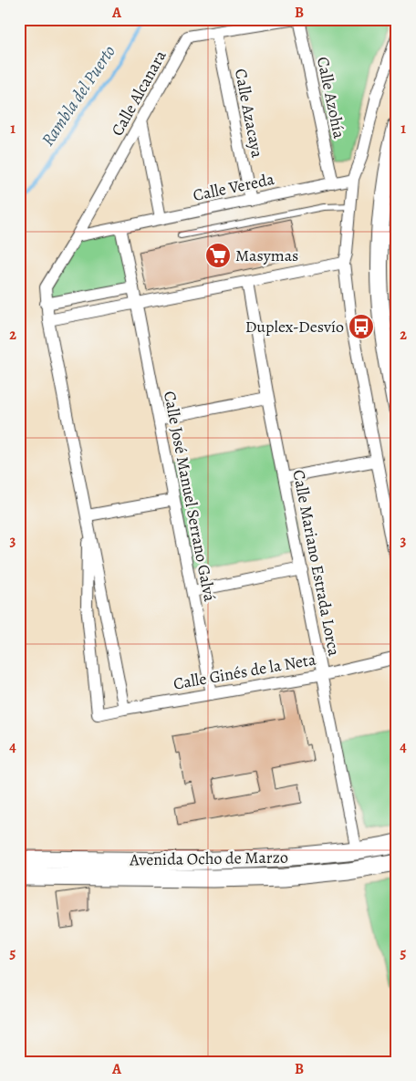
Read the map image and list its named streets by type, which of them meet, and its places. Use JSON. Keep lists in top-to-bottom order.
{
  "streets": {
    "main road": ["Avenida Ocho de Marzo"],
    "street": [
      "Calle Alcanara",
      "Calle Azohía",
      "Calle Azacaya",
      "Calle Vereda",
      "Calle José Manuel Serrano Galvá",
      "Calle Mariano Estrada Lorca",
      "Calle Ginés de la Neta"
    ]
  },
  "crossings": [
    ["Calle Alcanara", "Calle Azohía"],
    ["Calle Alcanara", "Calle Azacaya"],
    ["Calle Alcanara", "Calle Vereda"],
    ["Calle Azohía", "Calle Vereda"],
    ["Calle Azacaya", "Calle Vereda"],
    ["Calle Vereda", "Calle José Manuel Serrano Galvá"],
    ["Calle José Manuel Serrano Galvá", "Calle Ginés de la Neta"],
    ["Calle Mariano Estrada Lorca", "Calle Ginés de la Neta"],
    ["Calle Mariano Estrada Lorca", "Avenida Ocho de Marzo"]
  ],
  "water": ["Rambla del Puerto"],
  "places": {
    "supermarket": ["Masymas"],
    "bus stop": ["Duplex-Desvío"]
  },
  "grid": {
    "columns": ["A", "B"],
    "rows": [
      "1",
      "2",
      "3",
      "4",
      "5"
    ]
  }
}
